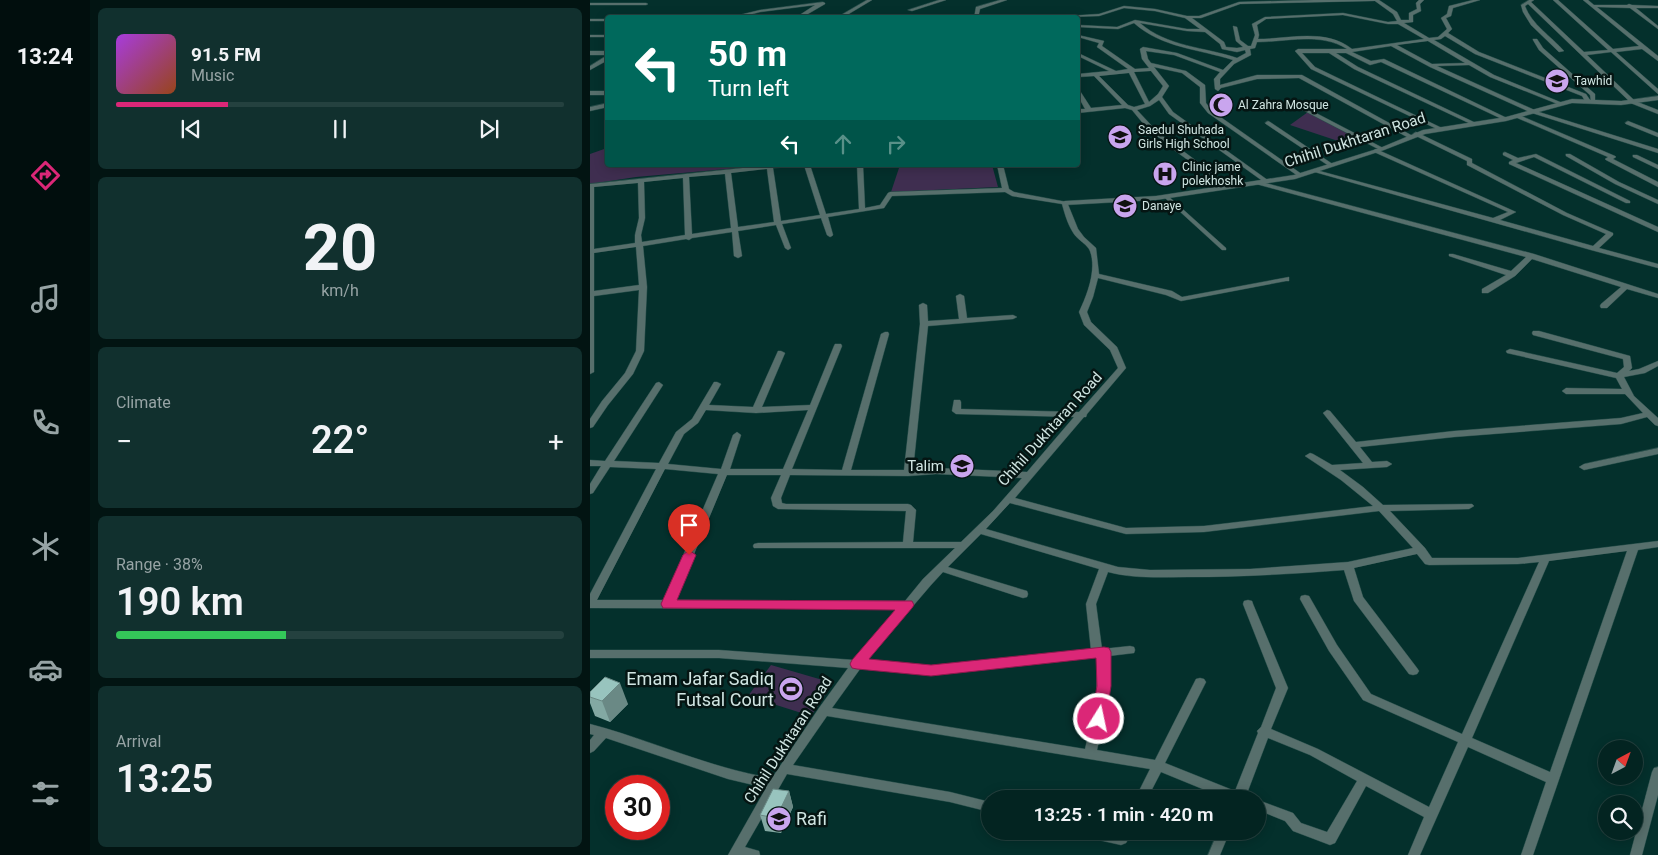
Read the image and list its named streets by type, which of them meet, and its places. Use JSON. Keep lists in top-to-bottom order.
{
  "streets": {
    "street": ["Chihil Dukhtaran Road"]
  },
  "places": {
    "school or university": [
      "Tawhid",
      "Saedul Shuhada Girls High School",
      "Danaye",
      "Talim",
      "Rafi"
    ],
    "mosque": ["Al Zahra Mosque"],
    "hospital": ["Clinic jame polekhoshk"],
    "sports": ["Emam Jafar Sadiq Futsal Court"]
  },
  "north": "top right",
  "page": {
    "tabs": "13:24",
    "turn": ["50 m", "Turn left"],
    "song": ["91.5 FM", "Music"],
    "tile": [
      ["20", "km/h"],
      "Climate",
      ["Range · 38%", "190 km"],
      ["Arrival", "13:25"]
    ],
    "heat": ["−", "22°", "+"],
    "limit": "30",
    "trip": "13:25 · 1 min · 420 m"
  }
}
